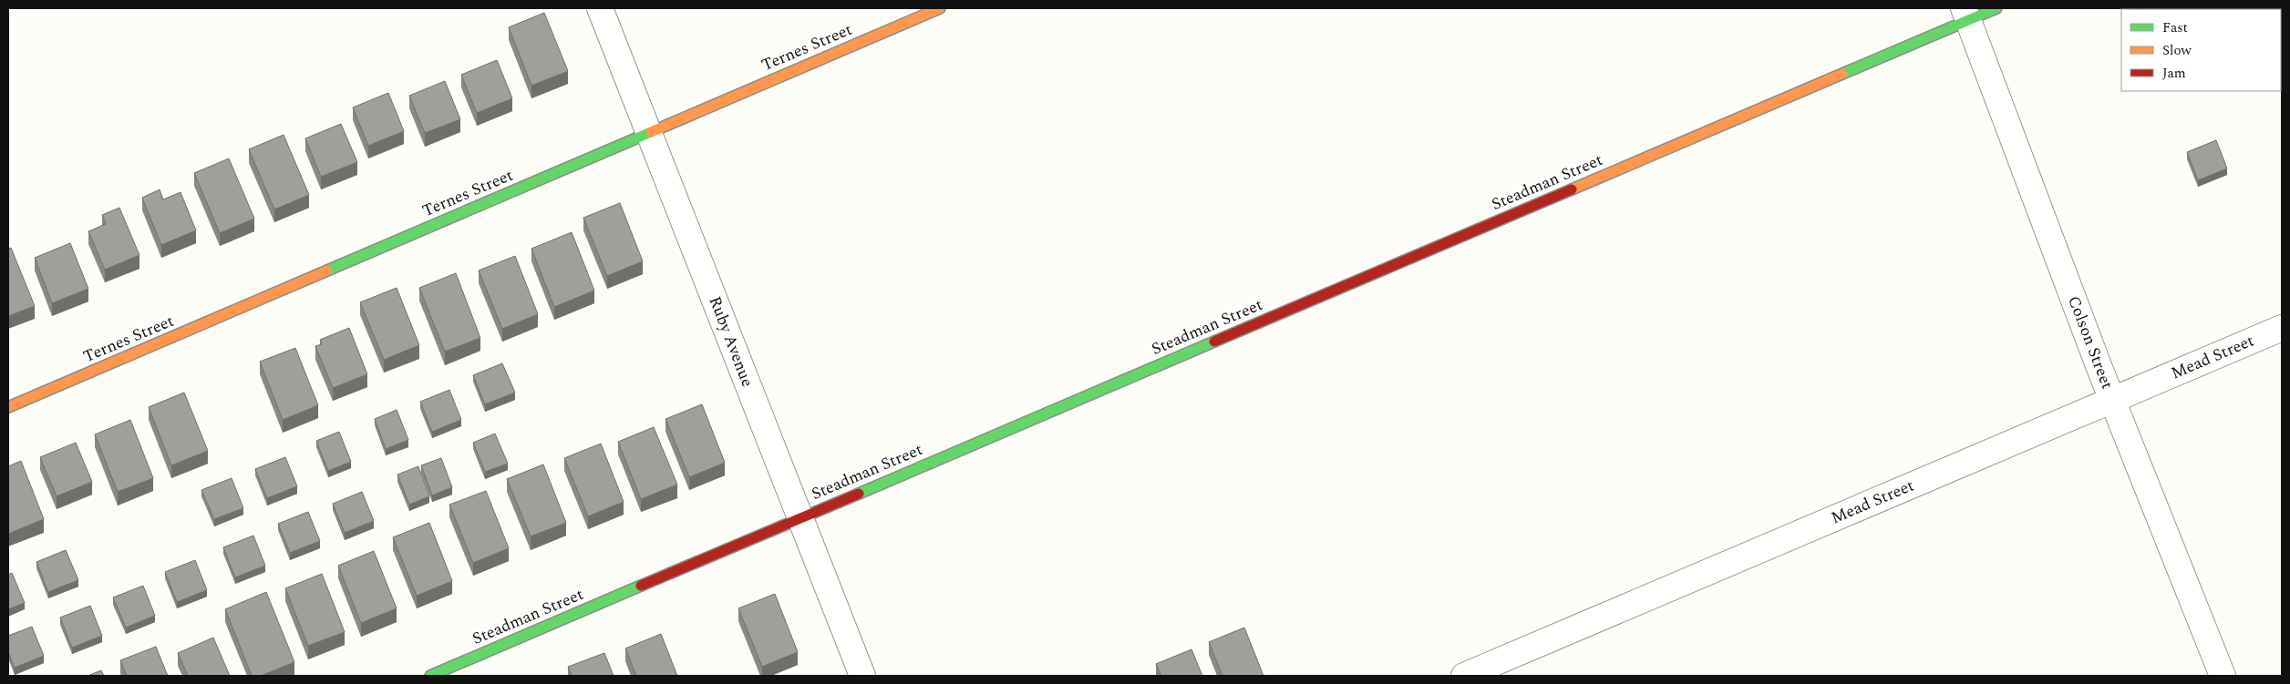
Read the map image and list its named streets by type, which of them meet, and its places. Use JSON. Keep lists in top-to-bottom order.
{
  "streets": {
    "street": [
      "Ternes Street",
      "Steadman Street",
      "Ruby Avenue",
      "Colson Street",
      "Mead Street"
    ]
  },
  "crossings": [
    ["Ternes Street", "Ruby Avenue"],
    ["Steadman Street", "Ruby Avenue"],
    ["Steadman Street", "Colson Street"],
    ["Colson Street", "Mead Street"]
  ],
  "legend": ["Fast", "Slow", "Jam"]
}
